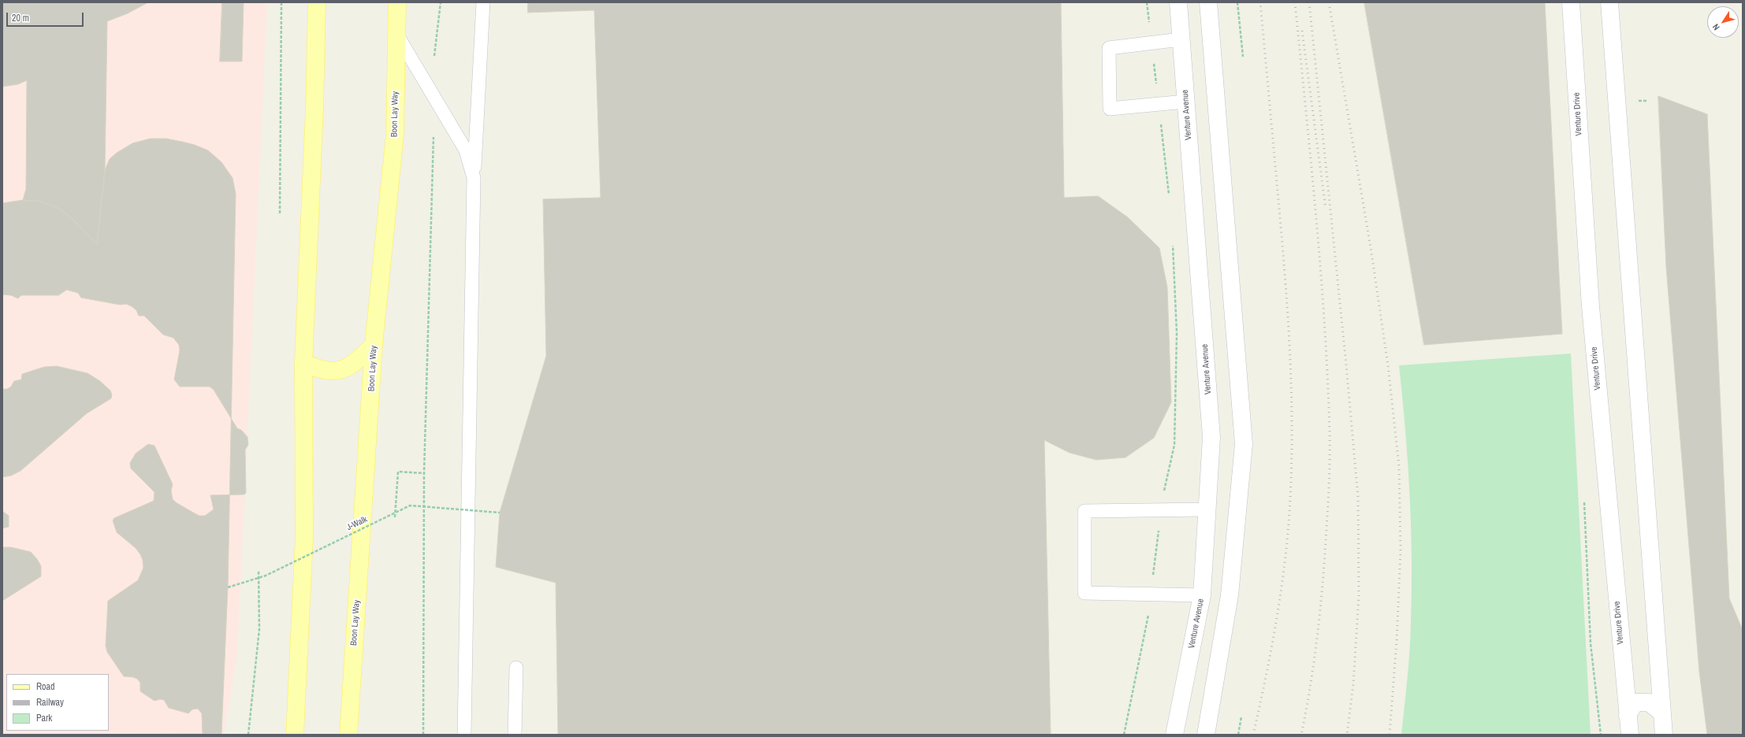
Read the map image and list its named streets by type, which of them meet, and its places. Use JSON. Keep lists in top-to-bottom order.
{
  "streets": {
    "main road": ["Boon Lay Way"],
    "street": ["Venture Drive", "Venture Avenue"],
    "path": ["J-Walk"]
  },
  "legend": ["Road", "Railway", "Park"],
  "scale_bar": "20 m",
  "north": "bottom left"
}
